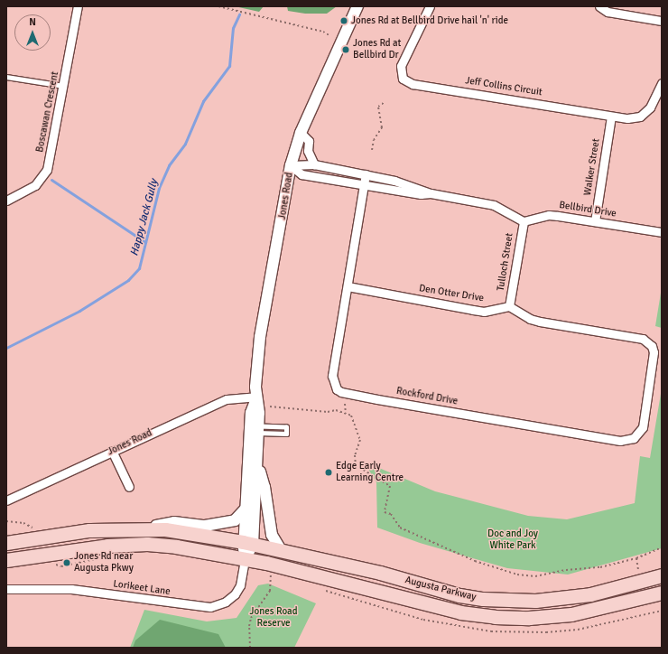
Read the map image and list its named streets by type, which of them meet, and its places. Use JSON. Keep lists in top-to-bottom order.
{
  "streets": {
    "main road": ["Augusta Parkway"],
    "street": [
      "Jeff Collins Circuit",
      "Boscawan Crescent",
      "Walker Street",
      "Jones Road",
      "Bellbird Drive",
      "Tulloch Street",
      "Den Otter Drive",
      "Rockford Drive",
      "Lorikeet Lane"
    ]
  },
  "crossings": [
    ["Jeff Collins Circuit", "Walker Street"],
    ["Walker Street", "Bellbird Drive"],
    ["Jones Road", "Lorikeet Lane"],
    ["Jones Road", "Augusta Parkway"],
    ["Bellbird Drive", "Tulloch Street"],
    ["Tulloch Street", "Den Otter Drive"],
    ["Tulloch Street", "Rockford Drive"],
    ["Den Otter Drive", "Rockford Drive"],
    ["Lorikeet Lane", "Augusta Parkway"]
  ],
  "water": ["Happy Jack Gully"],
  "parks": ["Doc and Joy White Park", "Jones Road Reserve"],
  "places": [
    "Jones Rd at Bellbird Drive hail 'n' ride",
    "Jones Rd at Bellbird Dr",
    "Edge Early Learning Centre",
    "Jones Rd near Augusta Pkwy"
  ],
  "north": "top"
}
